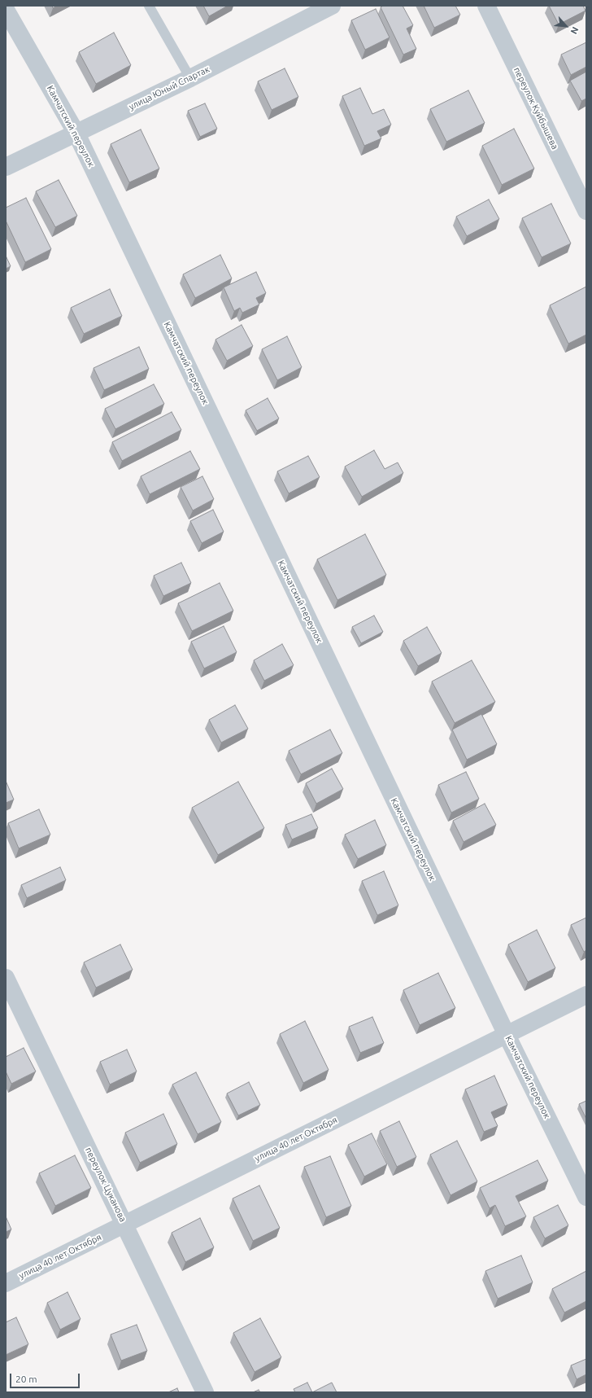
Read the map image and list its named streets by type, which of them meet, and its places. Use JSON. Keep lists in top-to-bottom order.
{
  "streets": {
    "street": [
      "улица Юный Спартак",
      "переулок Куйбышева",
      "Камчатский переулок",
      "улица 40 лет Октября",
      "переулок Цуканова"
    ]
  },
  "crossings": [
    ["улица Юный Спартак", "Камчатский переулок"],
    ["Камчатский переулок", "улица 40 лет Октября"],
    ["улица 40 лет Октября", "переулок Цуканова"]
  ],
  "scale_bar": "20 m",
  "north": "bottom right"
}
